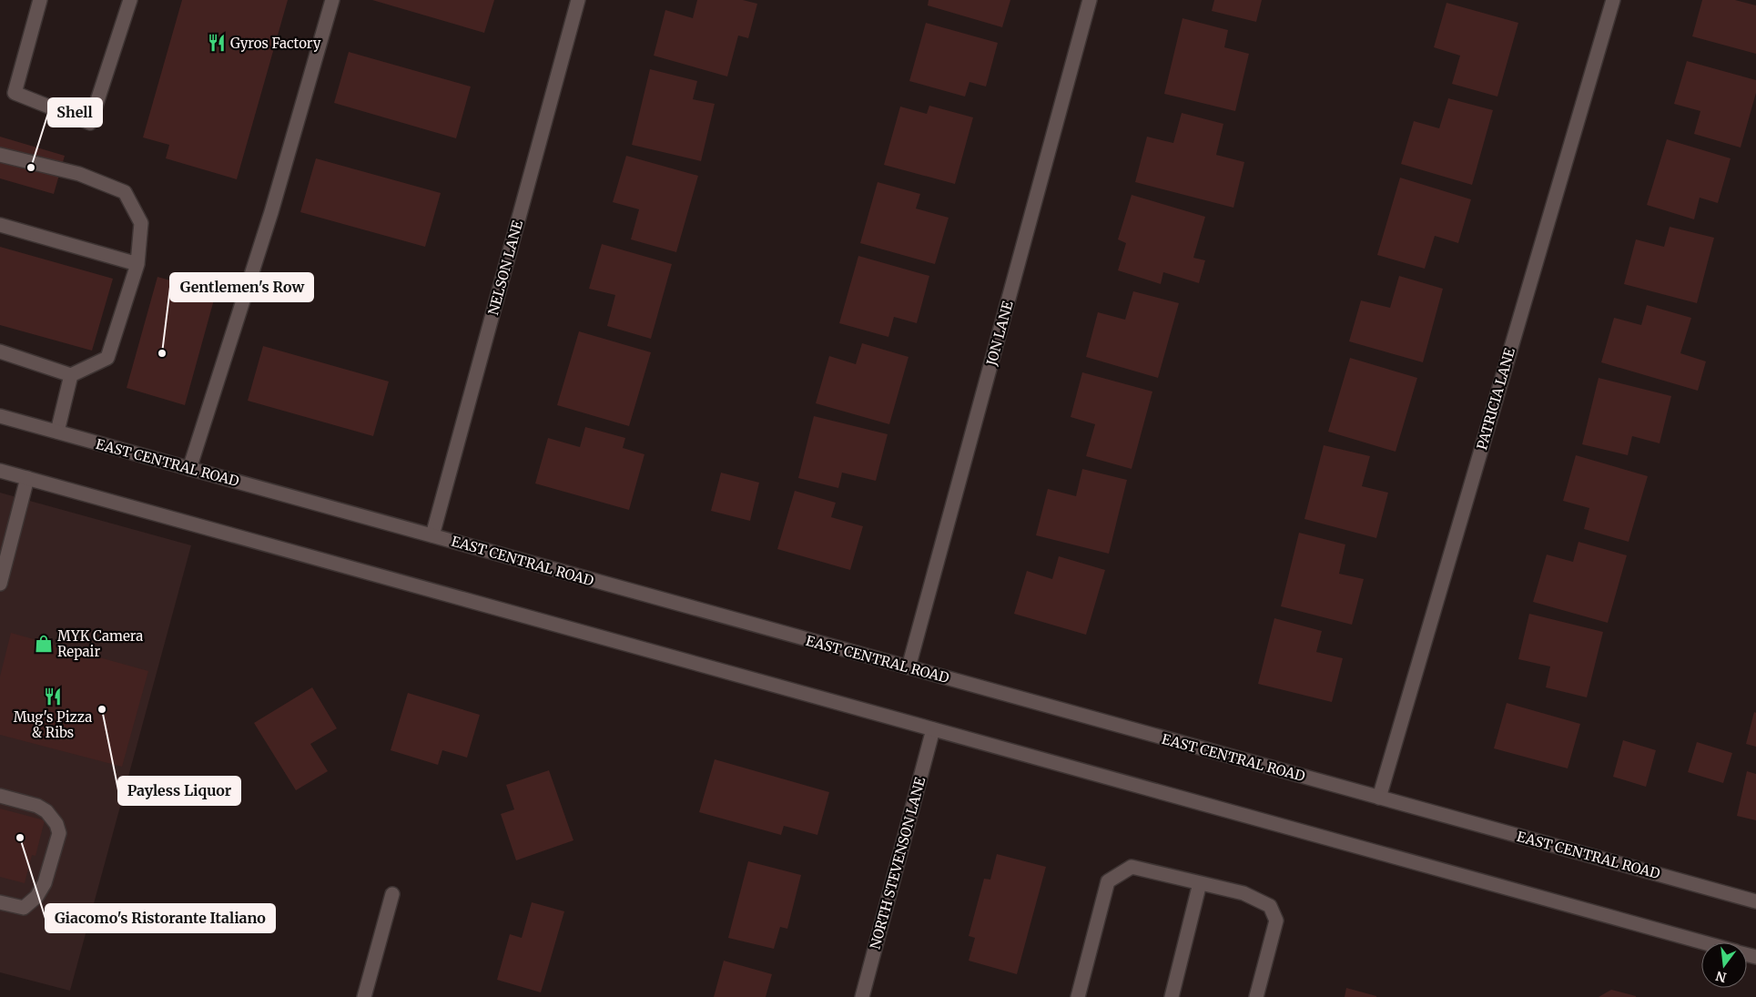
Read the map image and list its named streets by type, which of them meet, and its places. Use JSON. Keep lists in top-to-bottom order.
{
  "streets": {
    "main road": [
      "NELSON LANE",
      "JON LANE",
      "PATRICIA LANE",
      "EAST CENTRAL ROAD",
      "NORTH STEVENSON LANE"
    ]
  },
  "crossings": [
    ["NELSON LANE", "EAST CENTRAL ROAD"],
    ["JON LANE", "EAST CENTRAL ROAD"],
    ["PATRICIA LANE", "EAST CENTRAL ROAD"]
  ],
  "places": {
    "restaurant": ["Gyros Factory", "Mug's Pizza & Ribs"],
    "other": [
      "Shell",
      "Gentlemen's Row",
      "Payless Liquor",
      "Giacomo's Ristorante Italiano"
    ],
    "shop": ["MYK Camera Repair"]
  },
  "north": "bottom"
}
